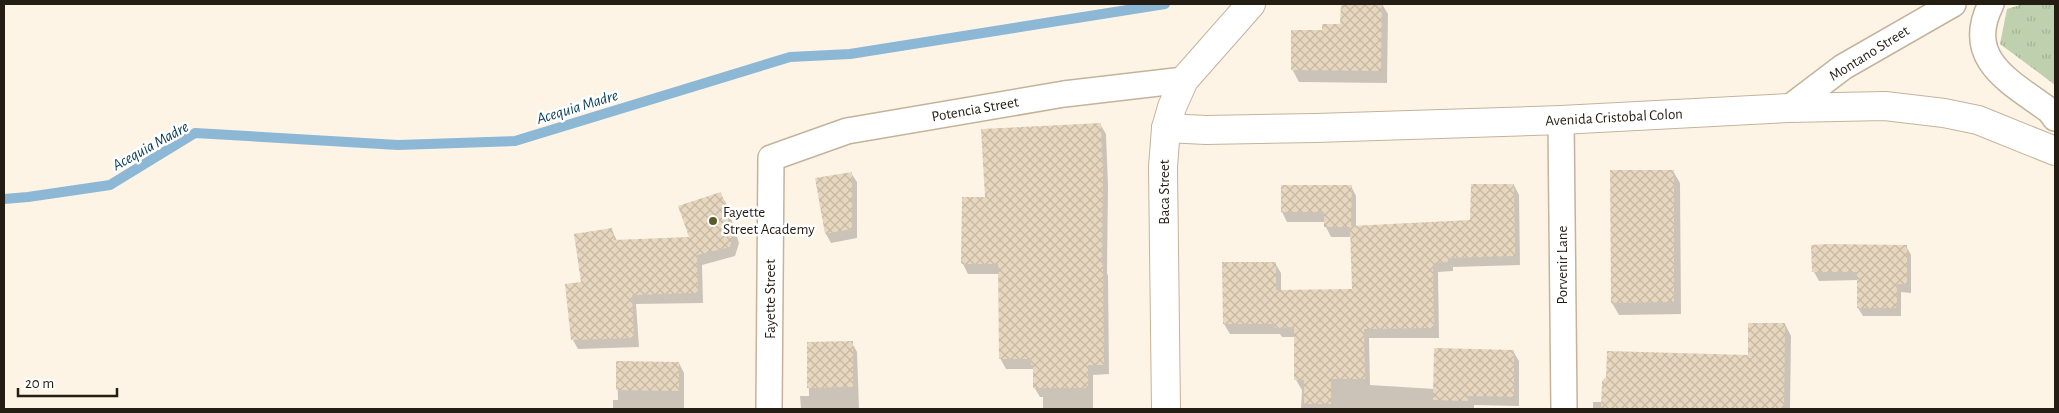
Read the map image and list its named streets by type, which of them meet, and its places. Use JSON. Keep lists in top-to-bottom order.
{
  "streets": {
    "street": [
      "Montano Street",
      "Potencia Street",
      "Avenida Cristobal Colon",
      "Baca Street",
      "Porvenir Lane",
      "Fayette Street"
    ]
  },
  "crossings": [
    ["Montano Street", "Avenida Cristobal Colon"],
    ["Potencia Street", "Baca Street"],
    ["Potencia Street", "Fayette Street"],
    ["Avenida Cristobal Colon", "Baca Street"],
    ["Avenida Cristobal Colon", "Porvenir Lane"]
  ],
  "water": ["Acequia Madre"],
  "places": ["Fayette Street Academy"],
  "scale_bar": "20 m"
}
